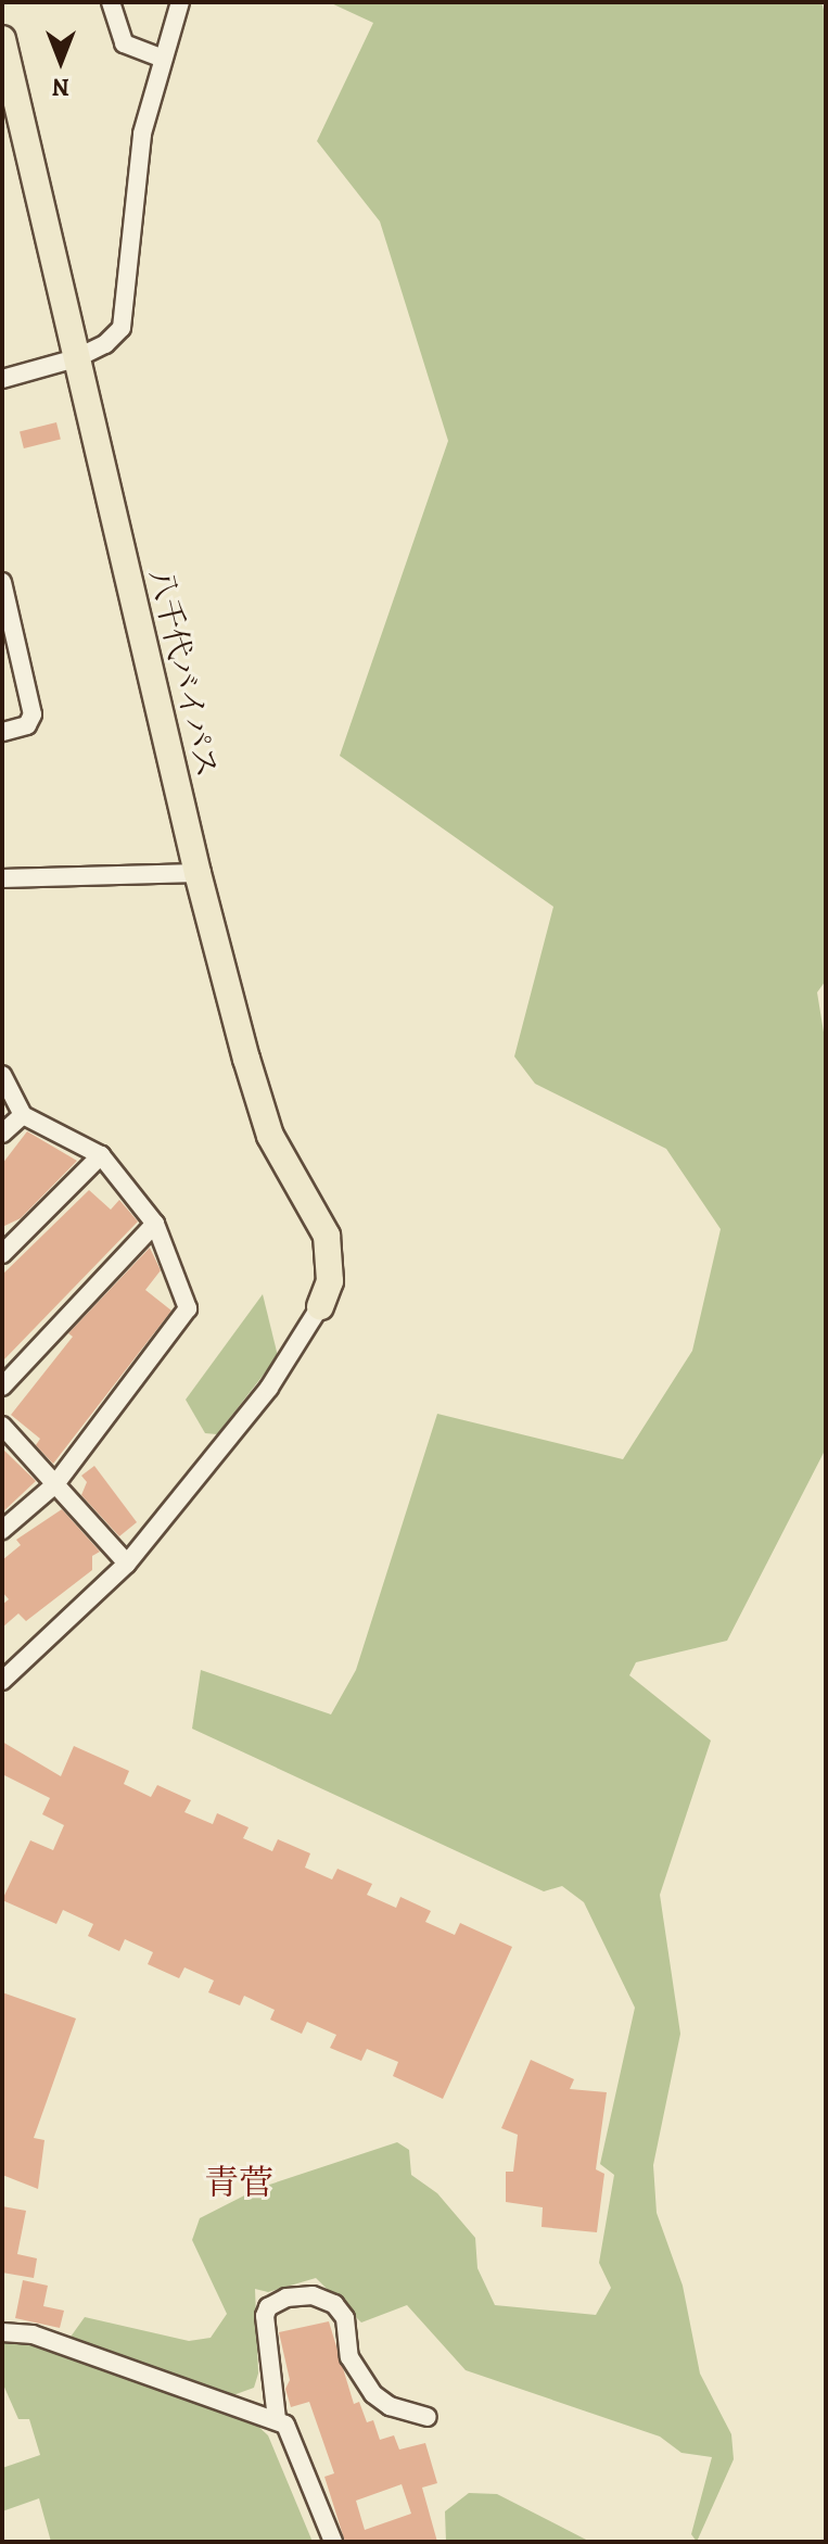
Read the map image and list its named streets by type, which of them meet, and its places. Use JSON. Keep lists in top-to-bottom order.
{
  "streets": {
    "highway": ["八千代バイパス"]
  },
  "districts": ["青菅"],
  "north": "bottom"
}
